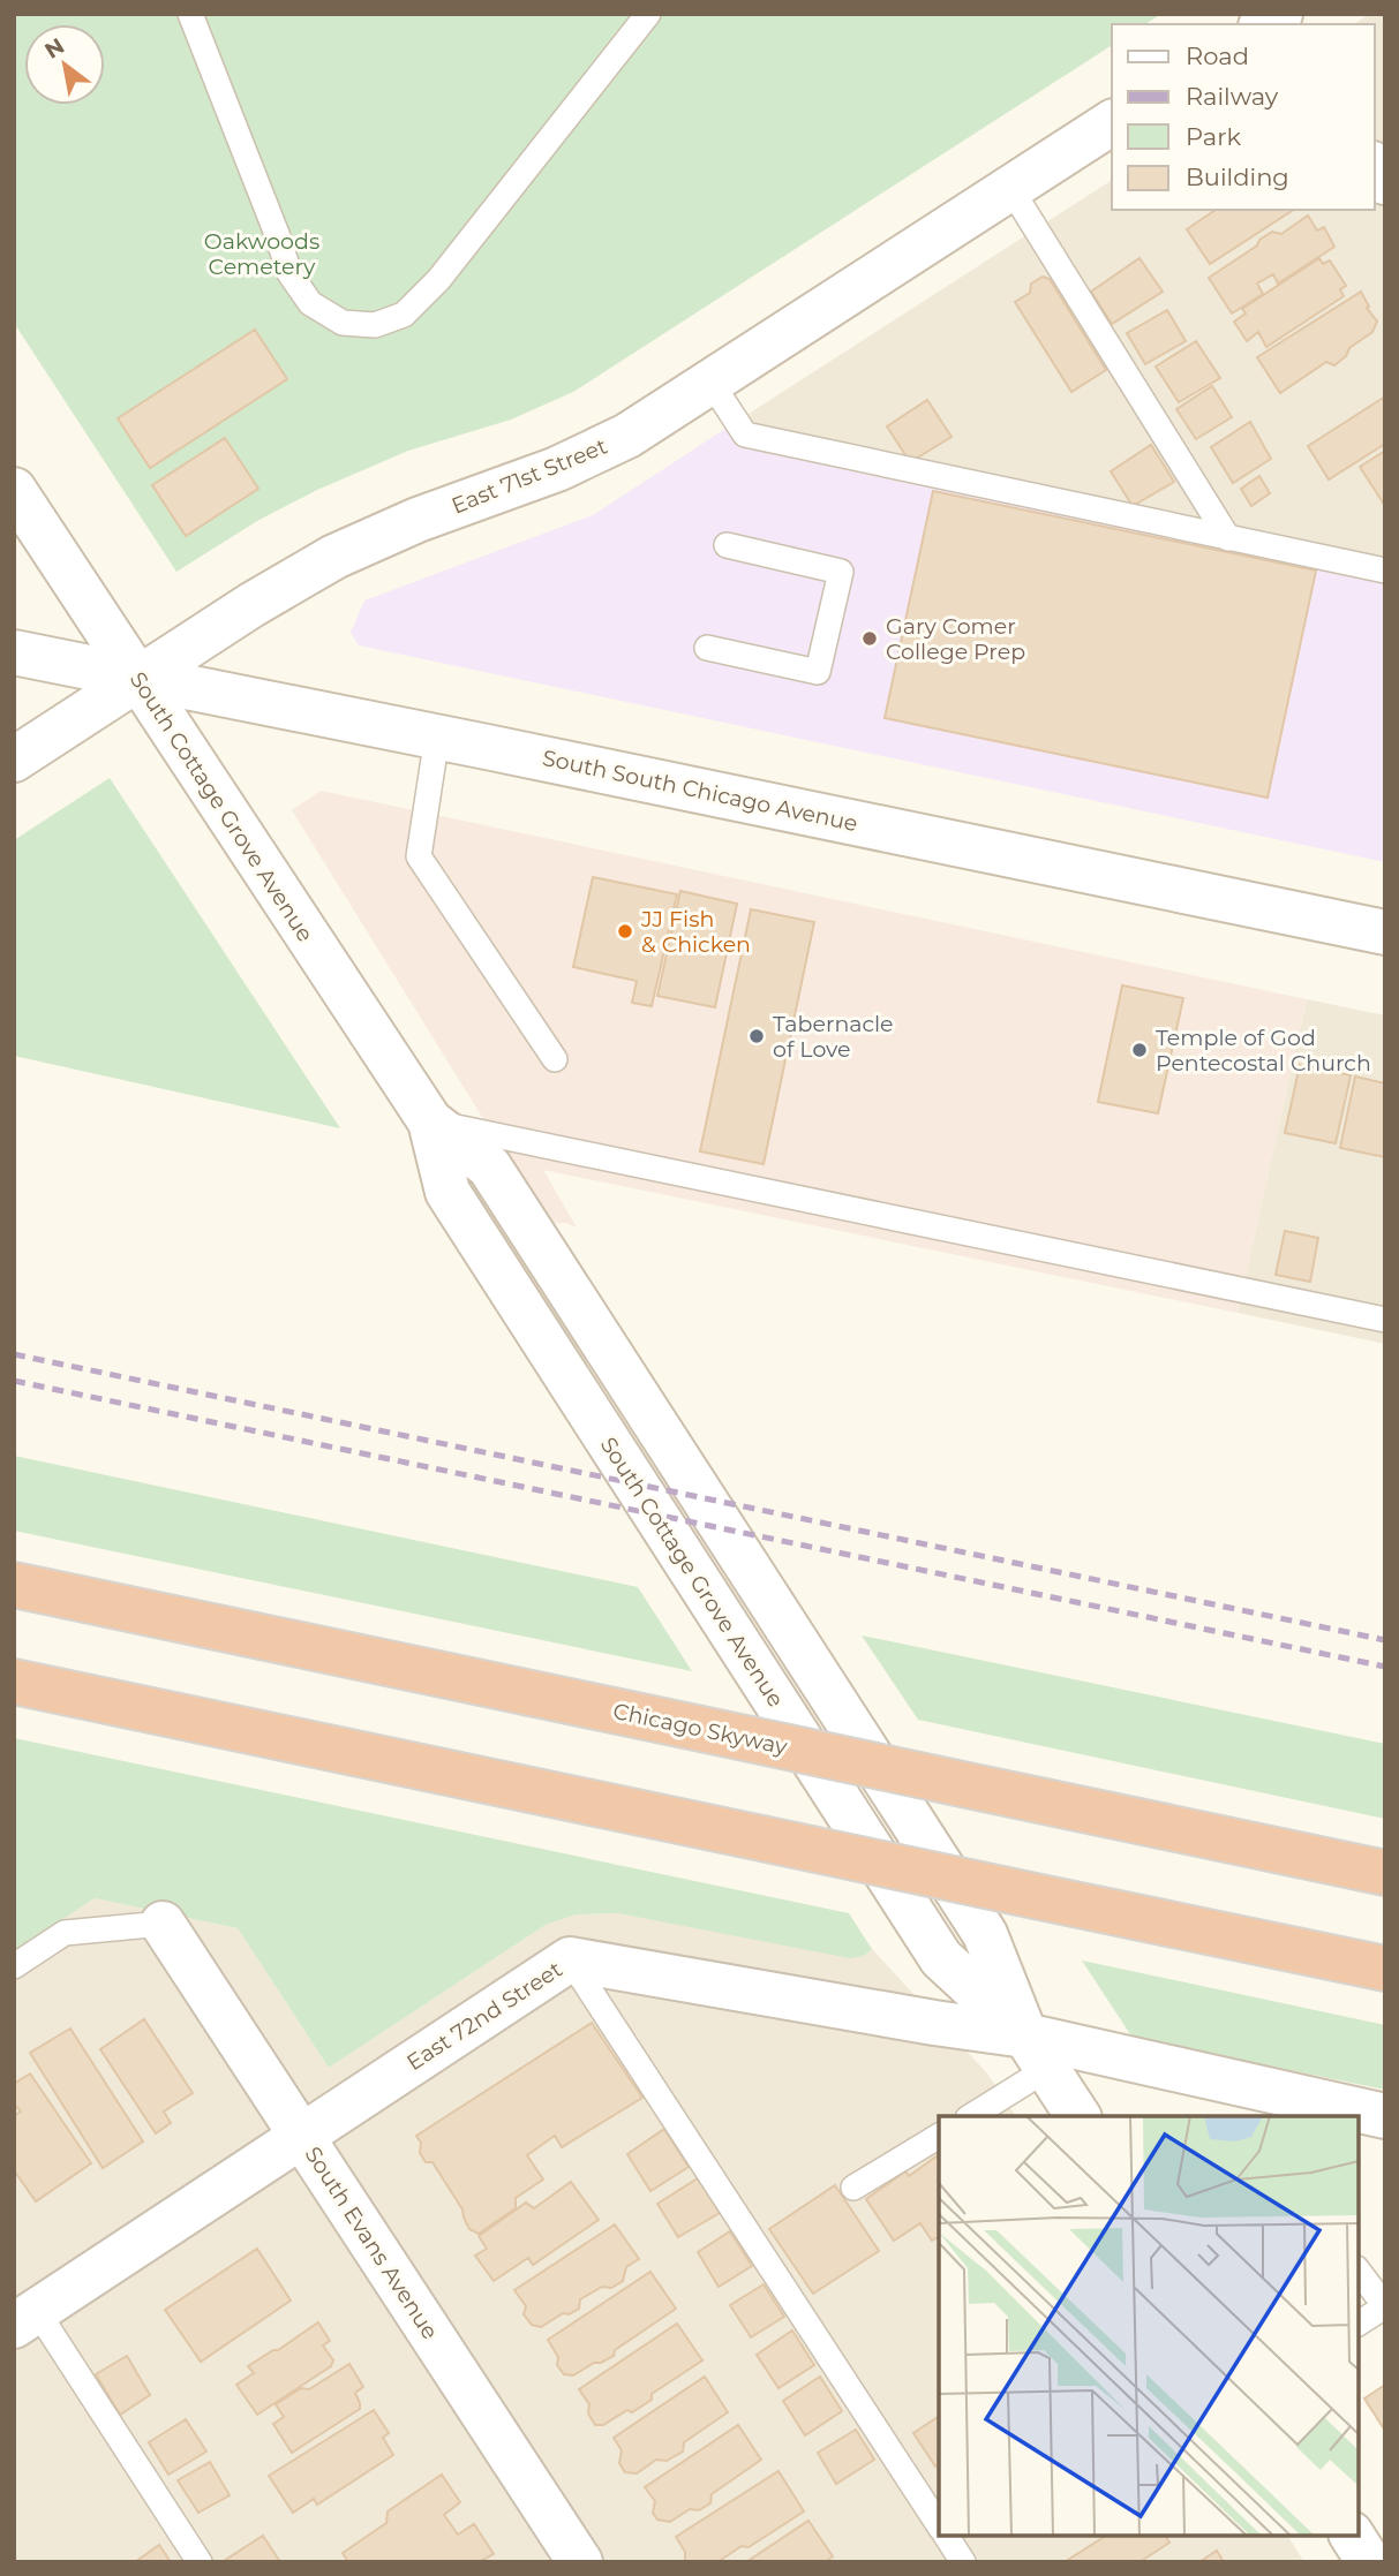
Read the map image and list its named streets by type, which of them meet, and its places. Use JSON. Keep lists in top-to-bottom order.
{
  "streets": {
    "highway": ["Chicago Skyway"],
    "main road": [
      "East 71st Street",
      "South South Chicago Avenue",
      "South Cottage Grove Avenue",
      "East 72nd Street",
      "South Evans Avenue"
    ]
  },
  "crossings": [
    ["East 71st Street", "South South Chicago Avenue"],
    ["East 71st Street", "South Cottage Grove Avenue"],
    ["South South Chicago Avenue", "South Cottage Grove Avenue"],
    ["South Cottage Grove Avenue", "East 72nd Street"],
    ["East 72nd Street", "South Evans Avenue"]
  ],
  "parks": ["Oakwoods Cemetery"],
  "places": [
    "Gary Comer College Prep",
    "JJ Fish & Chicken",
    "Tabernacle of Love",
    "Temple of God Pentecostal Church"
  ],
  "legend": [
    "Road",
    "Railway",
    "Park",
    "Building"
  ],
  "north": "top left"
}
